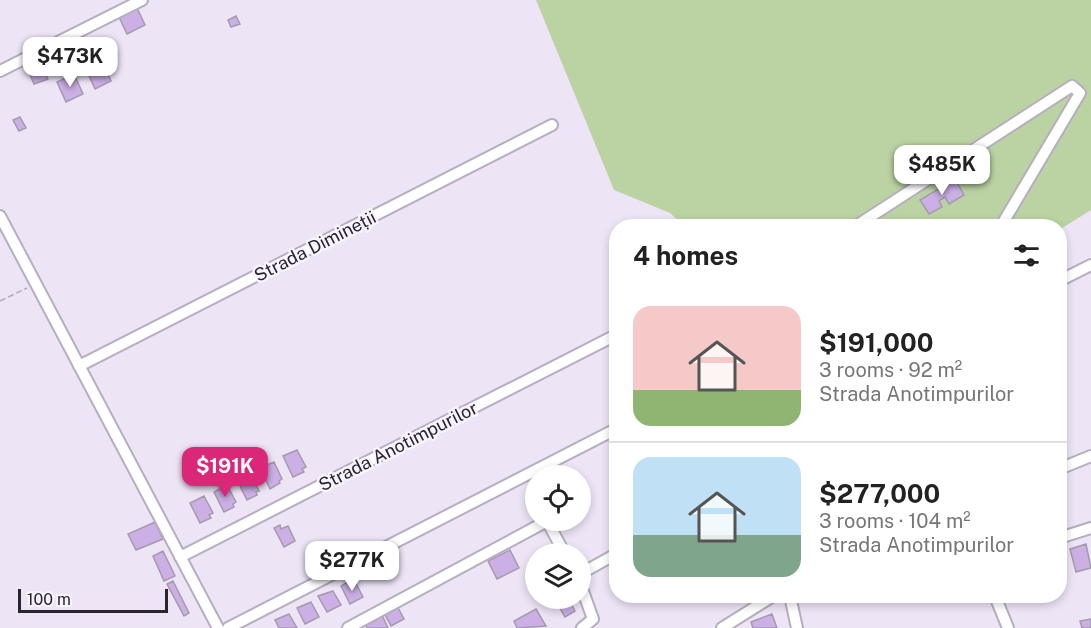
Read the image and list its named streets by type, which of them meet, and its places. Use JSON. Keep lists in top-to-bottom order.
{
  "streets": {
    "street": ["Strada Dimineții", "Strada Anotimpurilor"]
  },
  "scale_bar": "100 m",
  "page": {
    "price": [
      "$473K",
      "$485K",
      "$191K",
      "$277K"
    ],
    "heading": "4 homes",
    "list": [
      {
        "name": "$191,000",
        "note": "3 rooms · 92 m² · Strada Anotimpurilor"
      },
      {
        "name": "$277,000",
        "note": "3 rooms · 104 m² · Strada Anotimpurilor"
      }
    ],
    "scale": "100 m"
  }
}
